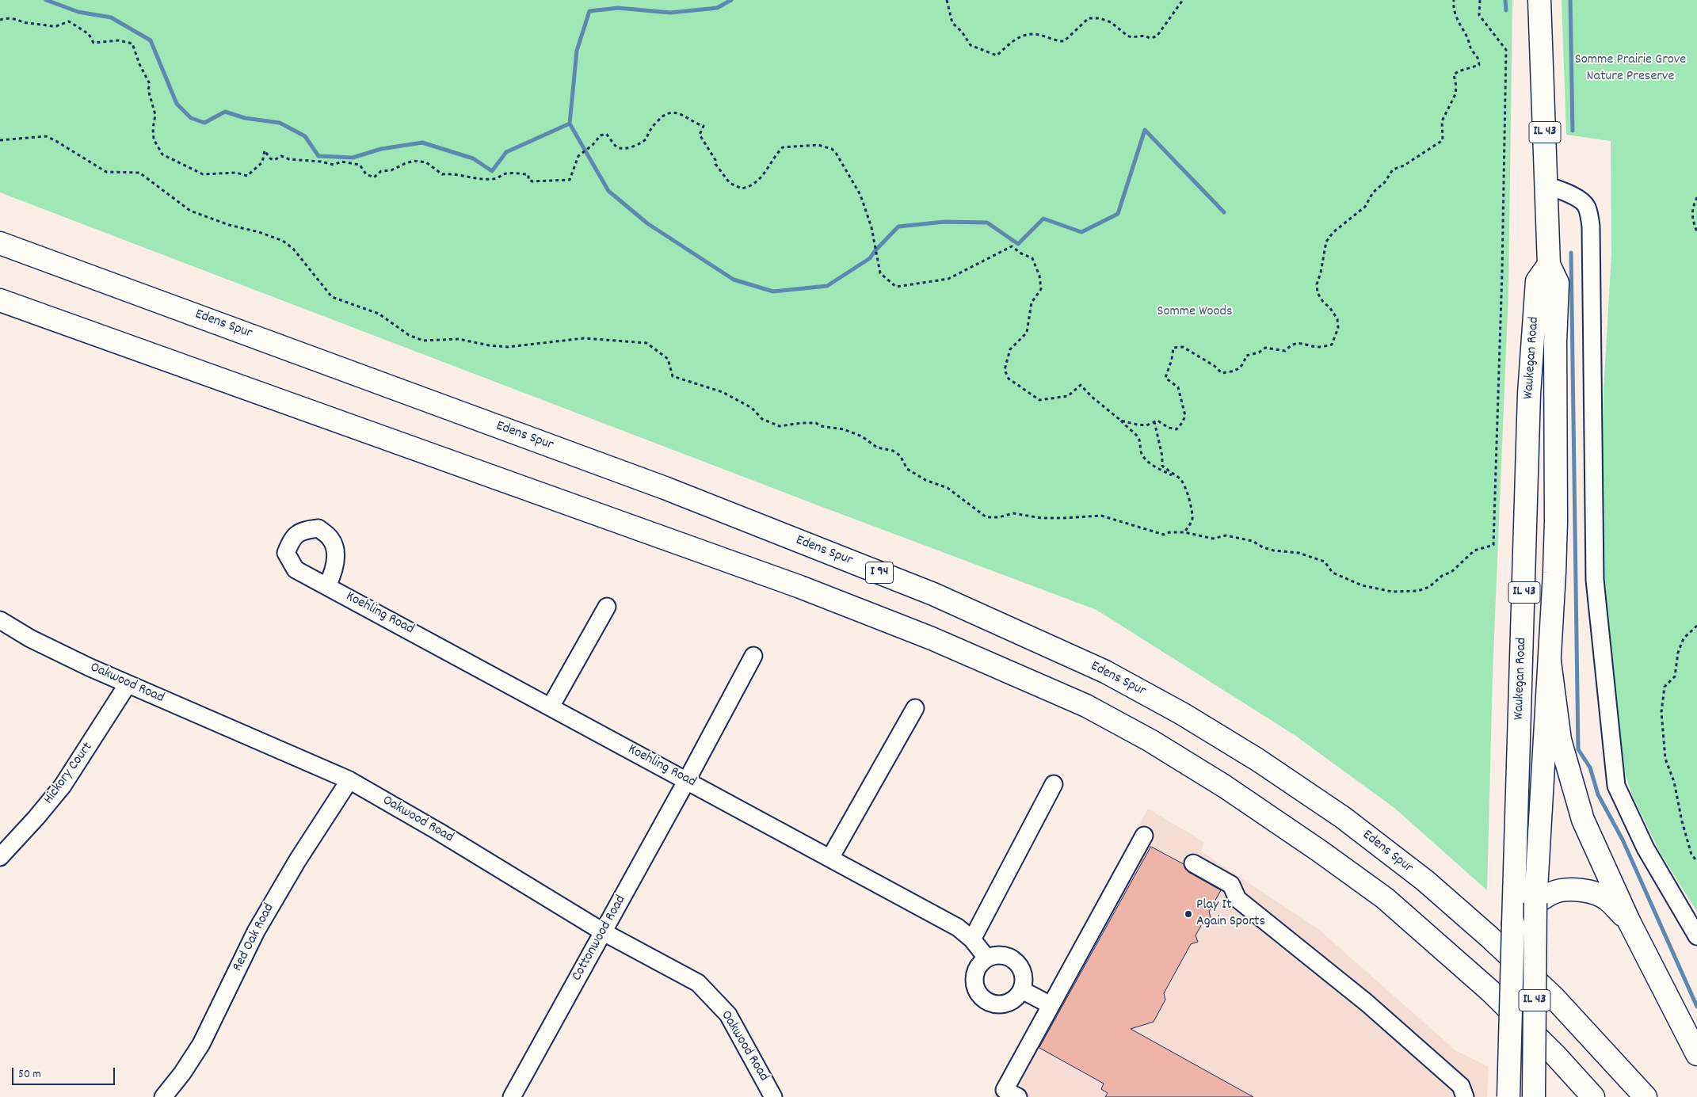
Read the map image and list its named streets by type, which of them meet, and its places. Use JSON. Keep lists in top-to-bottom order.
{
  "streets": {
    "main road": [
      "IL 43",
      "Edens Spur",
      "Waukegan Road",
      "I 94"
    ],
    "street": [
      "Koehling Road",
      "Oakwood Road",
      "Hickory Court",
      "Red Oak Road",
      "Cottonwood Road"
    ]
  },
  "crossings": [
    ["Koehling Road", "Cottonwood Road"],
    ["Oakwood Road", "Hickory Court"],
    ["Oakwood Road", "Red Oak Road"],
    ["Oakwood Road", "Cottonwood Road"]
  ],
  "parks": ["Somme Prairie Grove Nature Preserve", "Somme Woods"],
  "places": ["Play It Again Sports"],
  "scale_bar": "50 m"
}
